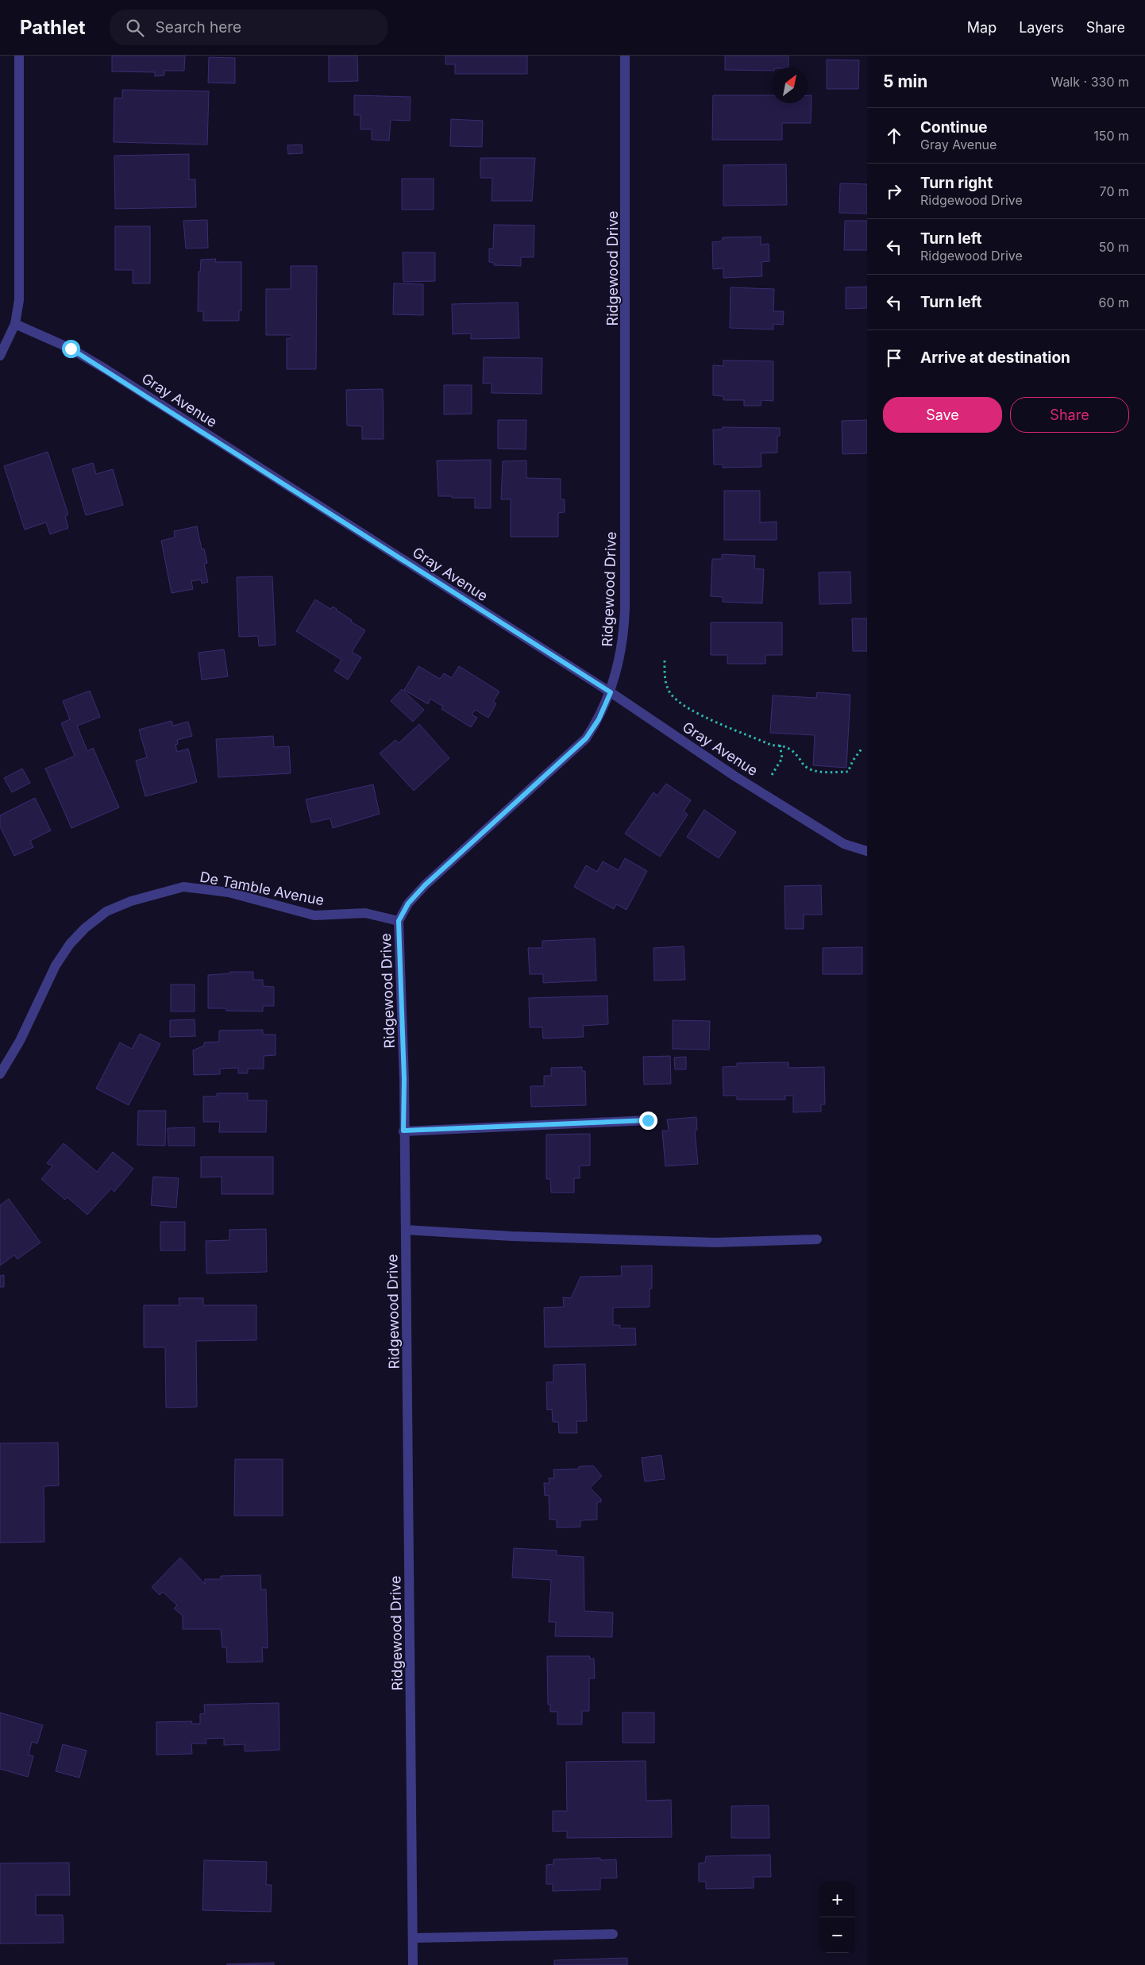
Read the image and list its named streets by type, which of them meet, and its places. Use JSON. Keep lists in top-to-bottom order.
{
  "streets": {
    "street": ["Ridgewood Drive", "Gray Avenue", "De Tamble Avenue"]
  },
  "crossings": [
    ["Ridgewood Drive", "Gray Avenue"],
    ["Ridgewood Drive", "De Tamble Avenue"]
  ],
  "north": "top right",
  "page": {
    "header": "Pathlet",
    "search": "Search here",
    "nav": ["Map", "Layers", "Share"],
    "heading": ["5 min", "Walk · 330 m"],
    "list": [
      ["Continue", "Gray Avenue", "150 m"],
      ["Turn right", "Ridgewood Drive", "70 m"],
      ["Turn left", "Ridgewood Drive", "50 m"],
      ["Turn left", "60 m"],
      "Arrive at destination"
    ],
    "buttons": ["Save", "Share"],
    "map_buttons": ["+", "−"]
  }
}
